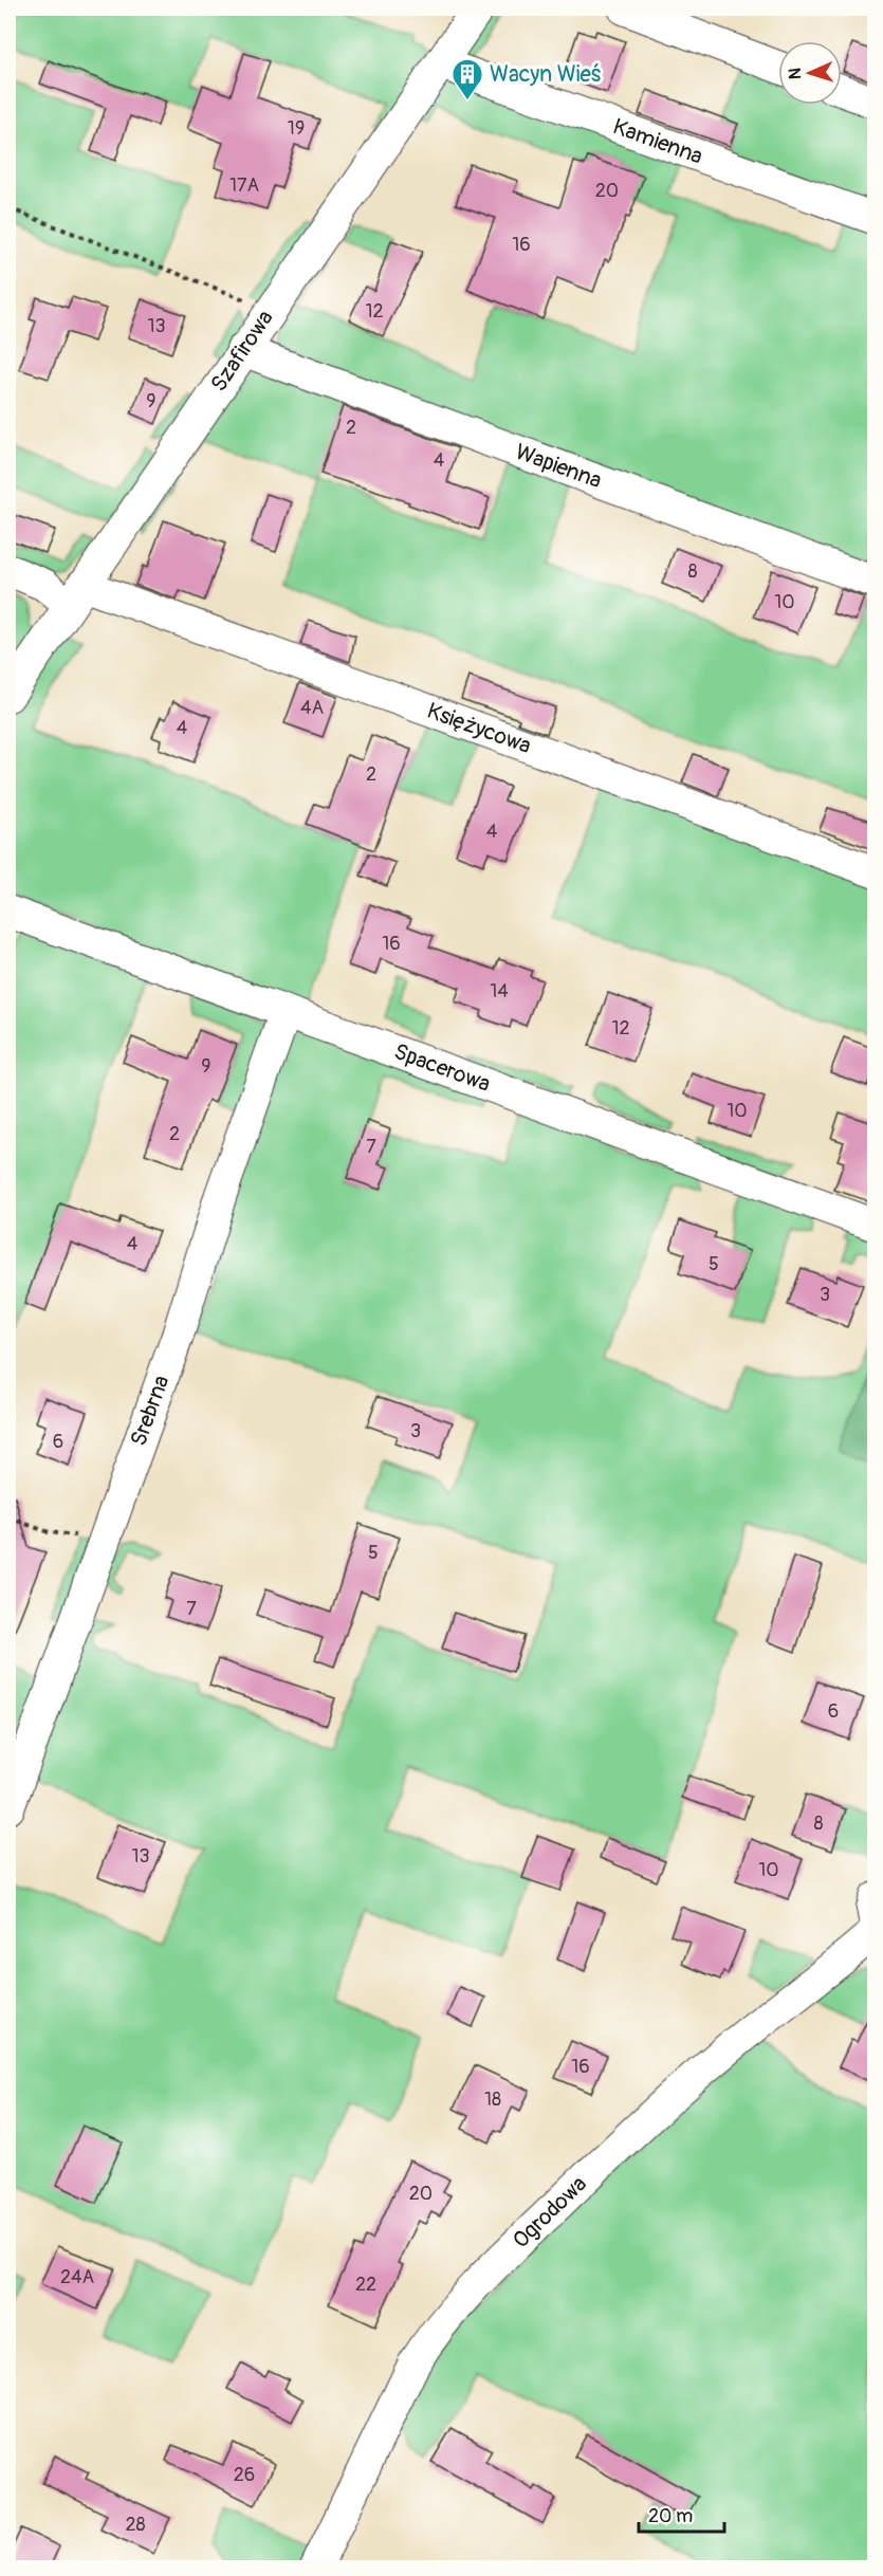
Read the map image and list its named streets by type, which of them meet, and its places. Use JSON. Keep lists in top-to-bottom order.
{
  "streets": {
    "street": [
      "Kamienna",
      "Szafirowa",
      "Wapienna",
      "Księżycowa",
      "Spacerowa",
      "Srebrna",
      "Ogrodowa"
    ]
  },
  "crossings": [
    ["Kamienna", "Szafirowa"],
    ["Szafirowa", "Wapienna"],
    ["Szafirowa", "Księżycowa"],
    ["Spacerowa", "Srebrna"]
  ],
  "places": {
    "building": ["Wacyn Wieś"]
  },
  "house_numbers": [
    "19",
    "17A",
    "20",
    "16",
    "12",
    "13",
    "9",
    "2",
    "4",
    "8",
    "10",
    "4A",
    "4",
    "2",
    "4",
    "16",
    "14",
    "12",
    "9",
    "10",
    "2",
    "7",
    "4",
    "5",
    "3",
    "3",
    "6",
    "5",
    "7",
    "6",
    "8",
    "13",
    "10",
    "16",
    "18",
    "20",
    "24A",
    "22",
    "26",
    "28"
  ],
  "scale_bar": "20 m",
  "north": "left"
}
